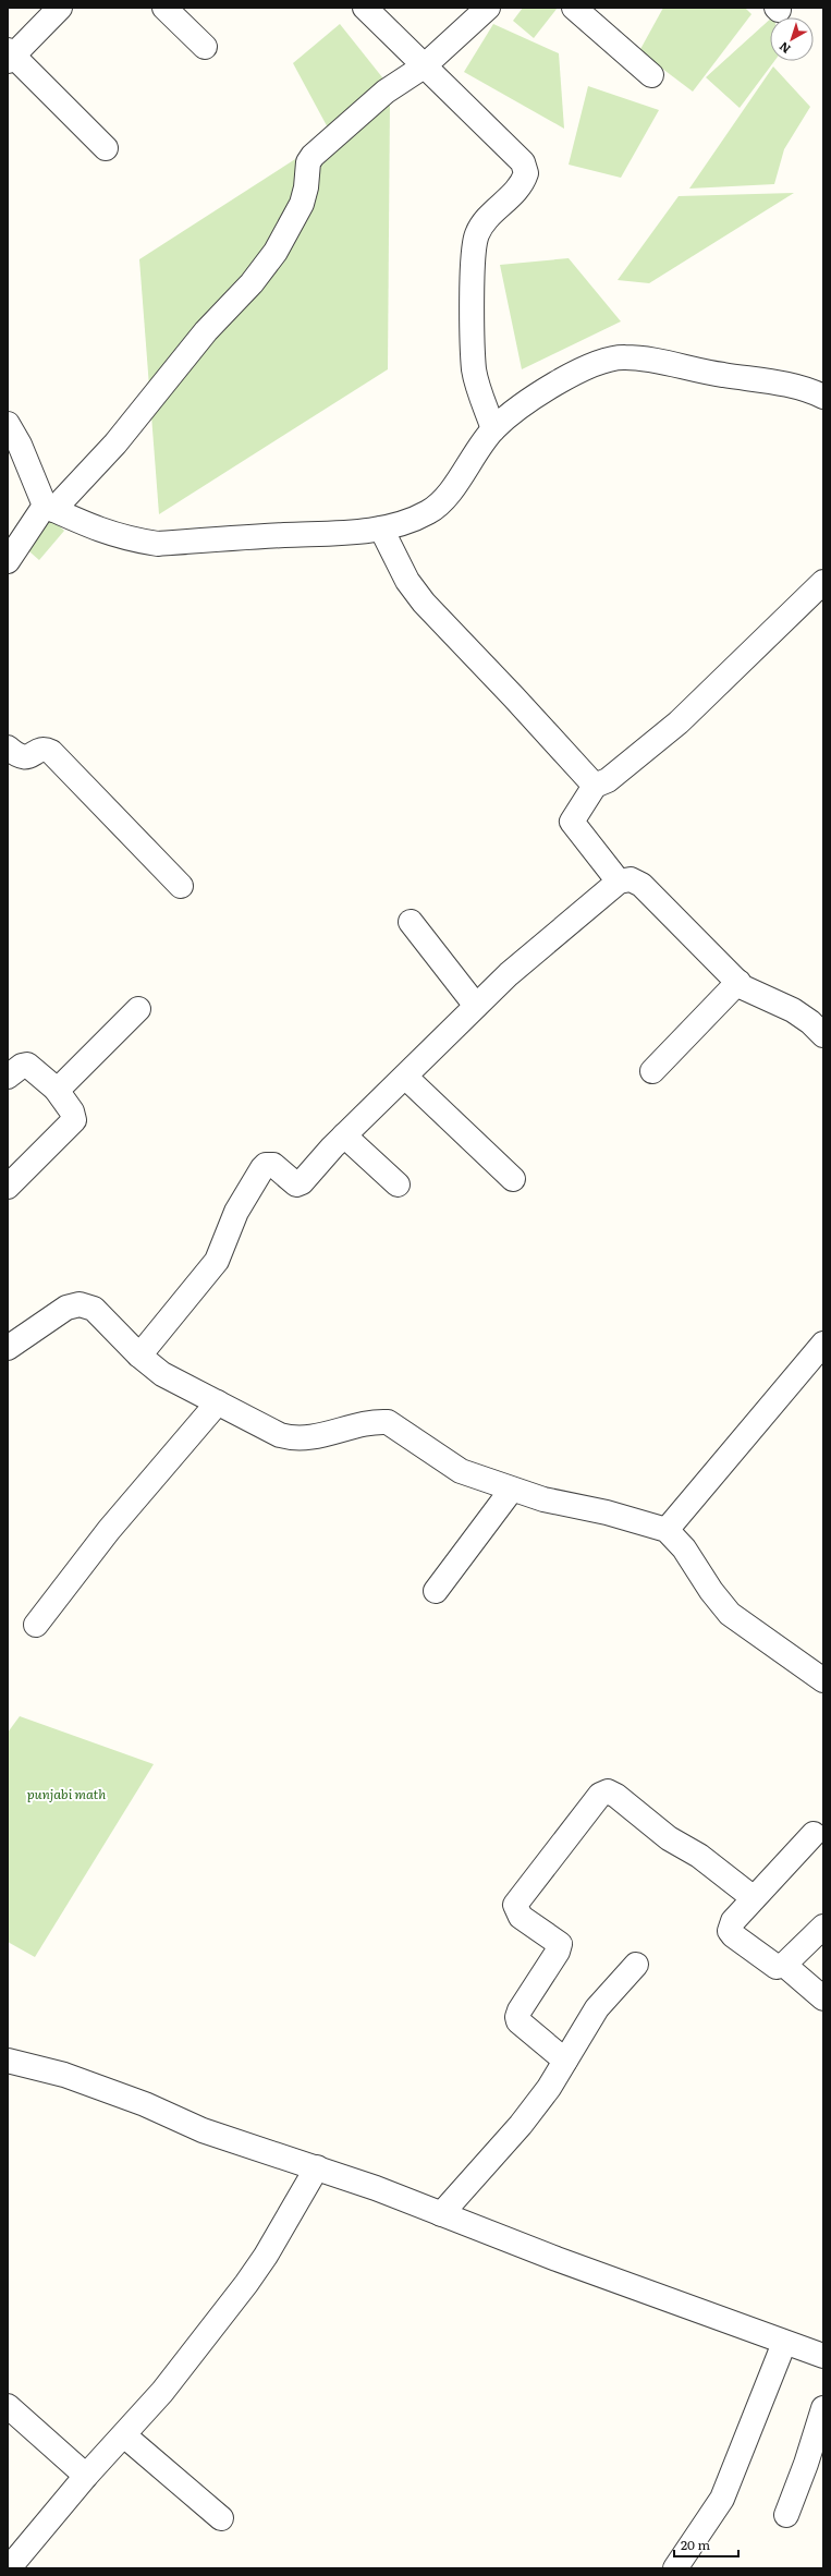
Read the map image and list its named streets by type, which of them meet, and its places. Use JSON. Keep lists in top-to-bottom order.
{
  "parks": ["punjabi math"],
  "scale_bar": "20 m",
  "north": "bottom left"
}
